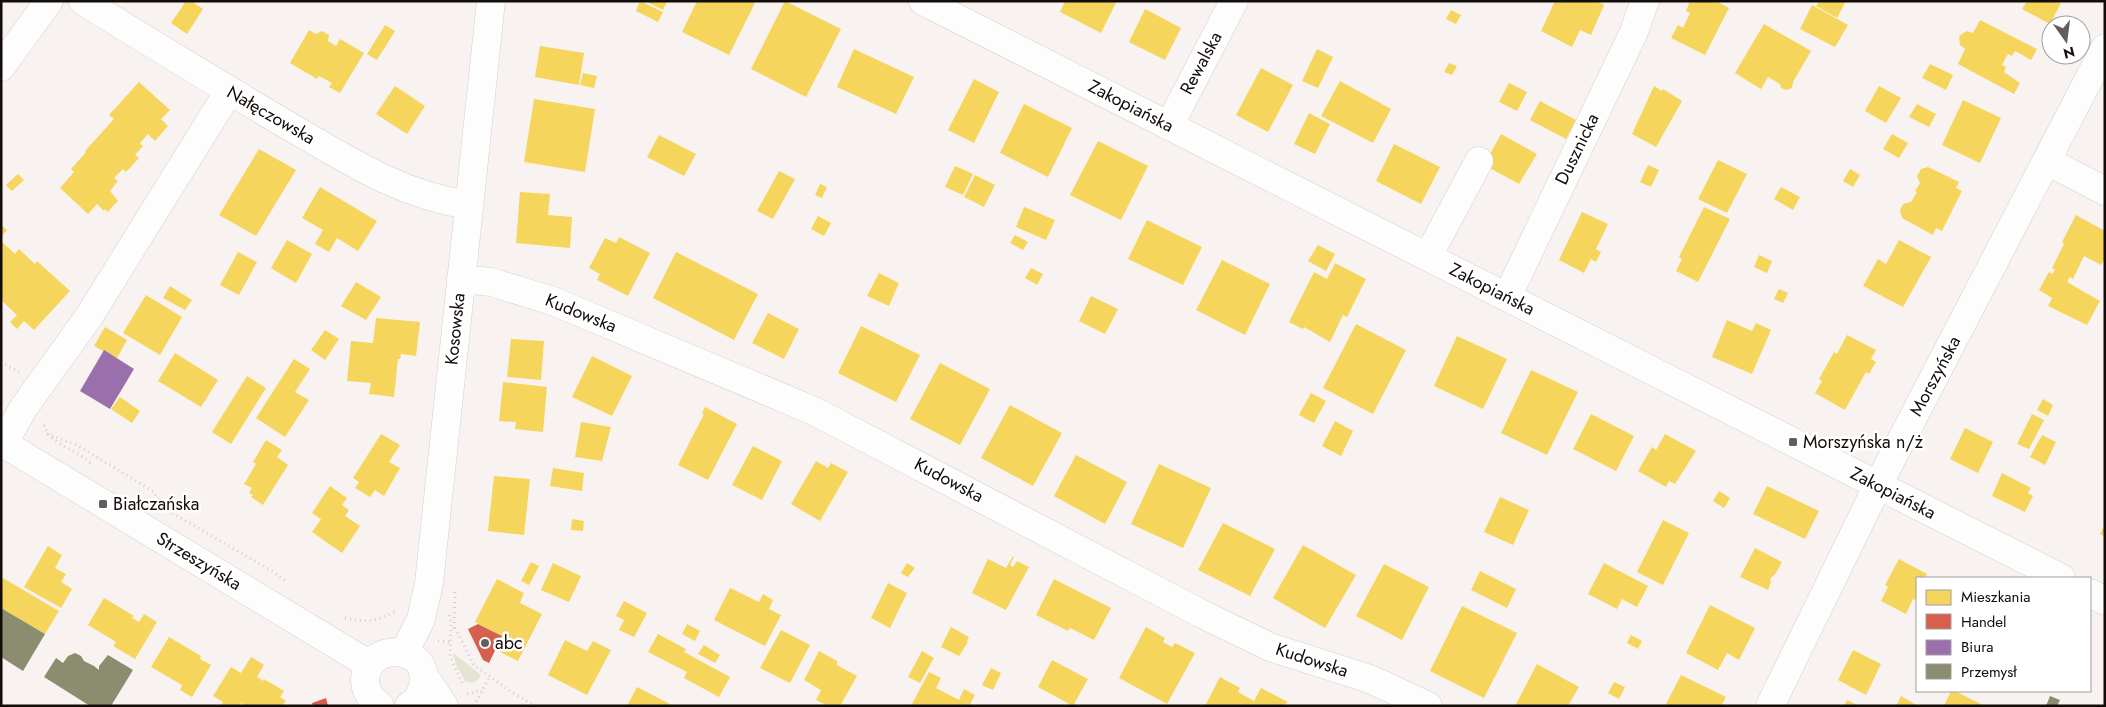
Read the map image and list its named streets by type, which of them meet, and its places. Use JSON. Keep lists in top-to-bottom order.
{
  "streets": {
    "street": [
      "Rewalska",
      "Zakopiańska",
      "Nałęczowska",
      "Dusznicka",
      "Kudowska",
      "Kosowska",
      "Morszyńska",
      "Strzeszyńska"
    ]
  },
  "crossings": [
    ["Rewalska", "Zakopiańska"],
    ["Zakopiańska", "Dusznicka"],
    ["Zakopiańska", "Morszyńska"],
    ["Nałęczowska", "Kosowska"],
    ["Kudowska", "Kosowska"]
  ],
  "places": {
    "transit": ["Morszyńska n/ż", "Białczańska"],
    "other": ["abc"]
  },
  "legend": [
    "Mieszkania",
    "Handel",
    "Biura",
    "Przemysł"
  ],
  "north": "bottom"
}
